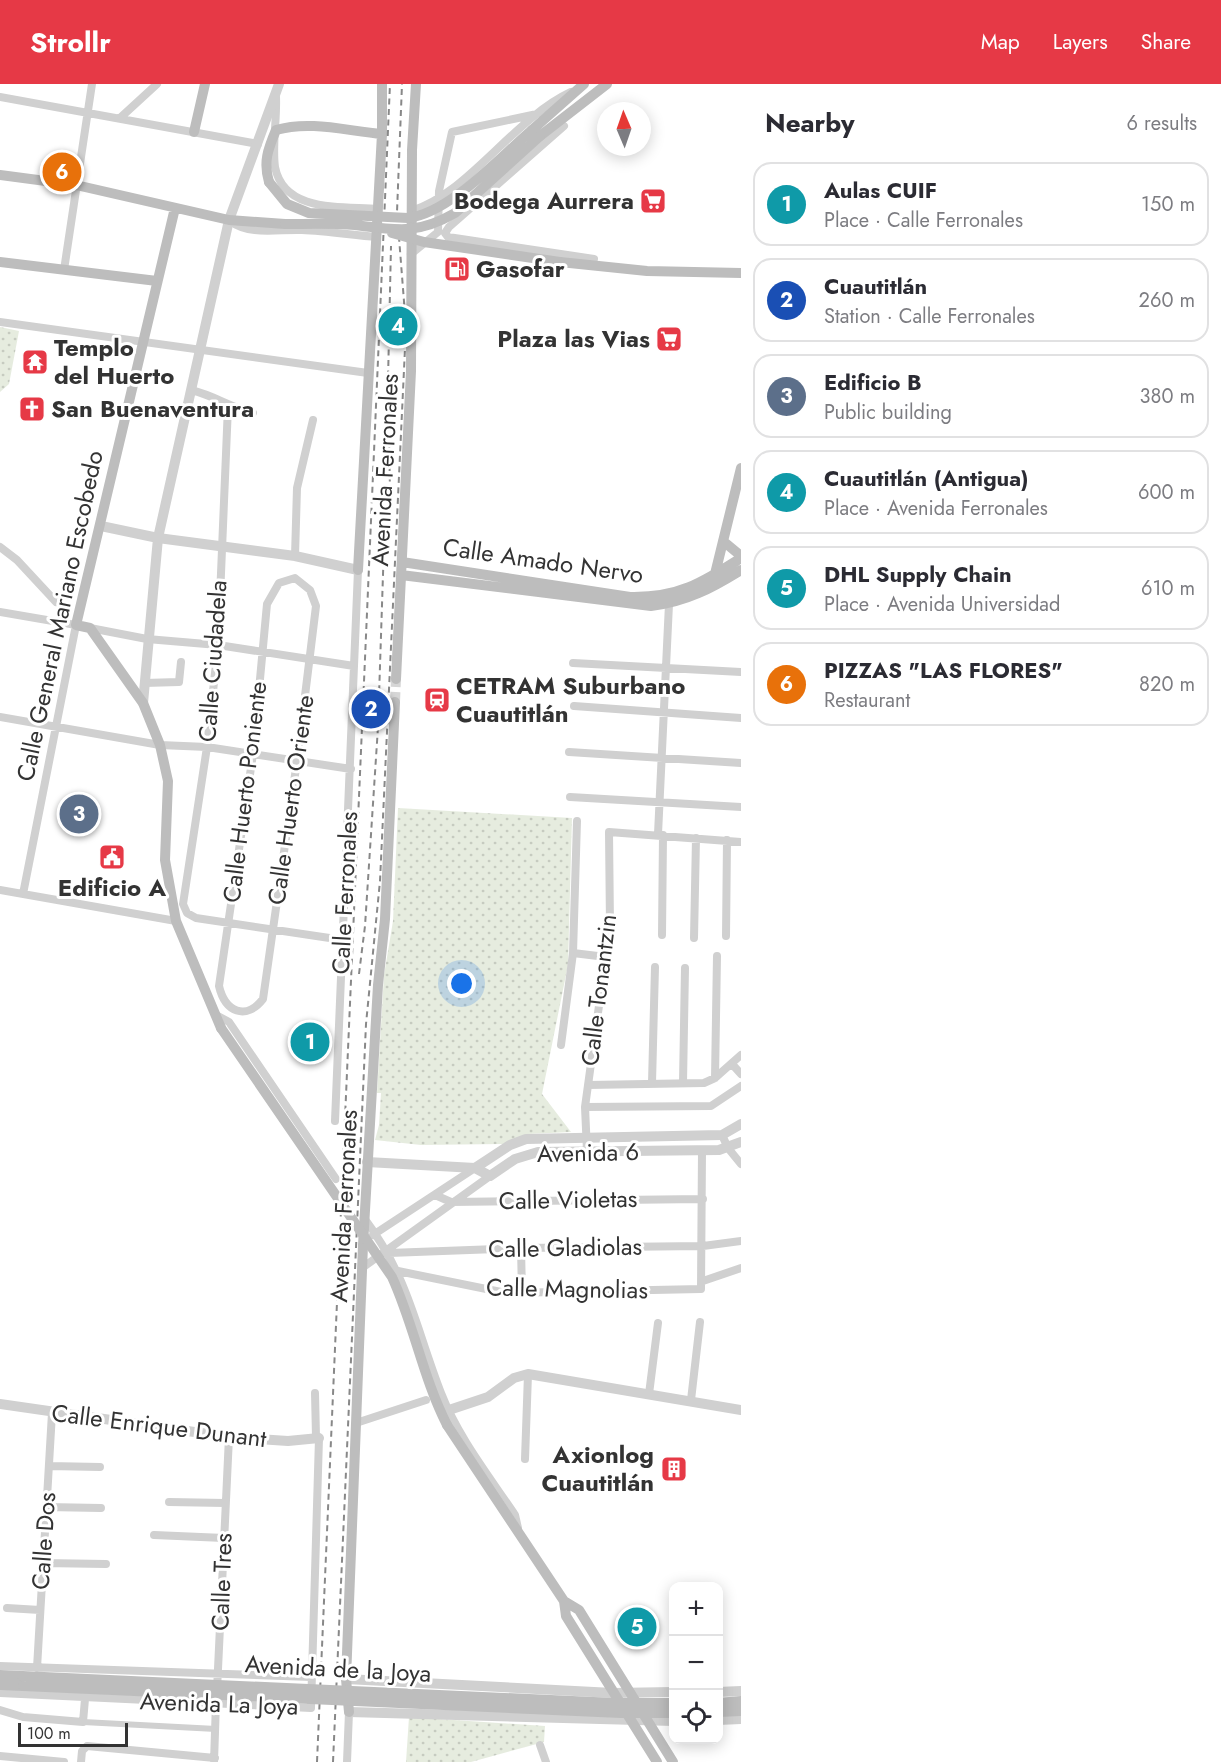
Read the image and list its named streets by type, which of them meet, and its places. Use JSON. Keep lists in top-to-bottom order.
{
  "streets": {
    "main road": [
      "Avenida Ferronales",
      "Calle Amado Nervo",
      "Calle General Mariano Escobedo",
      "Avenida de la Joya"
    ],
    "street": [
      "Calle Ciudadela",
      "Calle Huerto Poniente",
      "Calle Huerto Oriente",
      "Calle Ferronales",
      "Calle Tonantzin",
      "Avenida 6",
      "Calle Violetas",
      "Calle Gladiolas",
      "Calle Magnolias",
      "Calle Enrique Dunant",
      "Calle Dos",
      "Calle Tres",
      "Avenida La Joya"
    ]
  },
  "crossings": [
    ["Avenida Ferronales", "Calle Amado Nervo"],
    ["Avenida Ferronales", "Calle Ferronales"],
    ["Avenida Ferronales", "Avenida 6"],
    ["Calle Ciudadela", "Calle Huerto Poniente"],
    ["Calle Huerto Poniente", "Calle Huerto Oriente"],
    ["Calle Tonantzin", "Avenida 6"],
    ["Avenida 6", "Calle Violetas"],
    ["Avenida 6", "Calle Gladiolas"],
    ["Calle Enrique Dunant", "Calle Dos"],
    ["Calle Enrique Dunant", "Calle Tres"],
    ["Calle Dos", "Avenida La Joya"],
    ["Calle Tres", "Avenida La Joya"]
  ],
  "places": {
    "supermarket": ["Bodega Aurrera", "Plaza las Vias"],
    "fuel station": ["Gasofar"],
    "temple": ["Templo del Huerto"],
    "church": ["San Buenaventura"],
    "station": ["CETRAM Suburbano Cuautitlán"],
    "public building": ["Edificio A"],
    "building": ["Axionlog Cuautitlán"]
  },
  "scale_bar": "100 m",
  "north": "top",
  "page": {
    "header": "Strollr",
    "nav": ["Map", "Layers", "Share"],
    "heading": ["Nearby", "6 results"],
    "pins": [
      "6",
      "4",
      "2",
      "3",
      "1",
      "5"
    ],
    "list": [
      {
        "mark": "1",
        "name": "Aulas CUIF",
        "note": "Place · Calle Ferronales",
        "value": "150 m"
      },
      {
        "mark": "2",
        "name": "Cuautitlán",
        "note": "Station · Calle Ferronales",
        "value": "260 m"
      },
      {
        "mark": "3",
        "name": "Edificio B",
        "note": "Public building",
        "value": "380 m"
      },
      {
        "mark": "4",
        "name": "Cuautitlán (Antigua)",
        "note": "Place · Avenida Ferronales",
        "value": "600 m"
      },
      {
        "mark": "5",
        "name": "DHL Supply Chain",
        "note": "Place · Avenida Universidad",
        "value": "610 m"
      },
      {
        "mark": "6",
        "name": "PIZZAS \"LAS FLORES\"",
        "note": "Restaurant",
        "value": "820 m"
      }
    ],
    "map_buttons": ["+", "−"],
    "scale": "100 m"
  }
}
